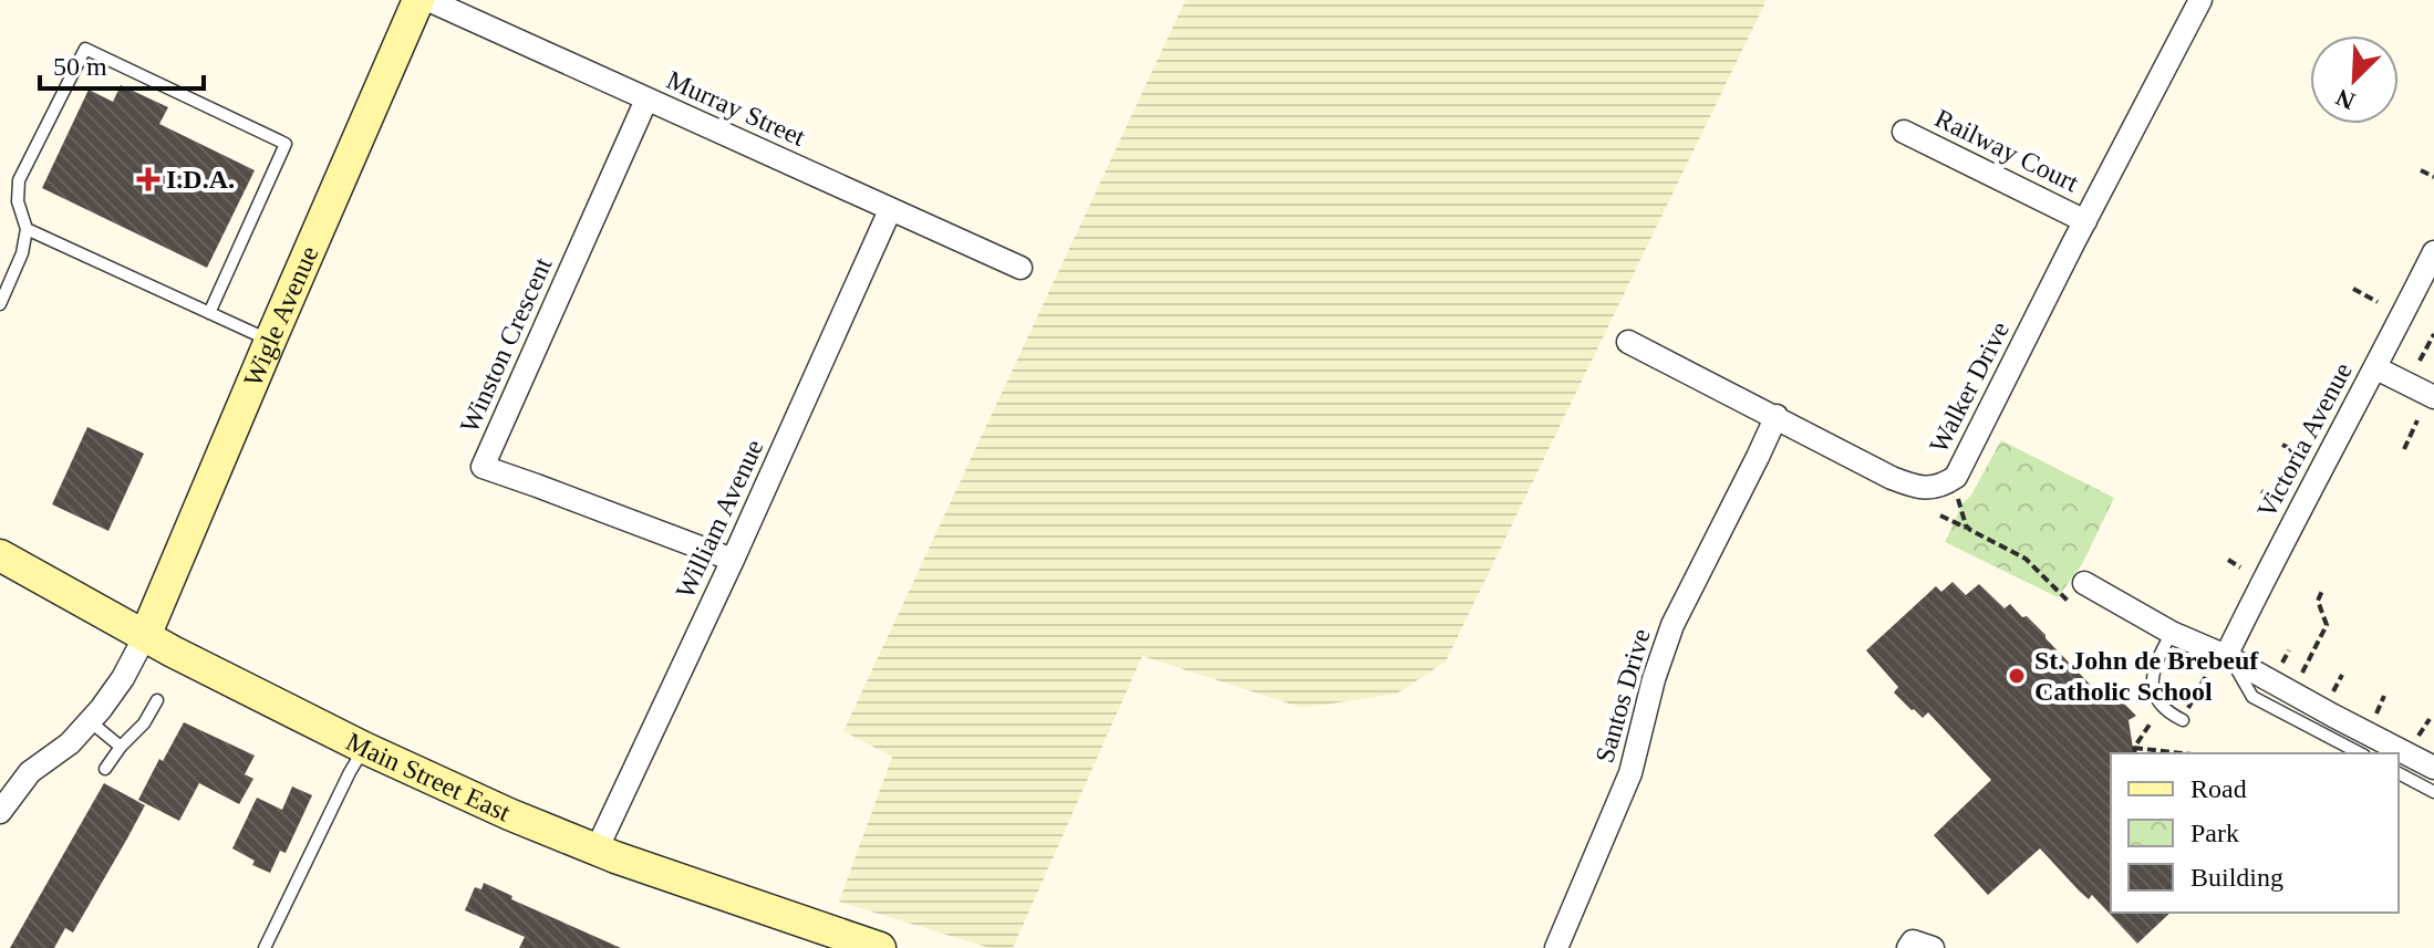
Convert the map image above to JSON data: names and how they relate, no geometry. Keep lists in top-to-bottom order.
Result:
{
  "streets": {
    "main road": ["Wigle Avenue", "Main Street East"],
    "street": [
      "Murray Street",
      "Railway Court",
      "Winston Crescent",
      "Walker Drive",
      "Victoria Avenue",
      "William Avenue",
      "Santos Drive"
    ]
  },
  "crossings": [
    ["Murray Street", "Winston Crescent"],
    ["Murray Street", "William Avenue"],
    ["Railway Court", "Walker Drive"],
    ["Wigle Avenue", "Main Street East"],
    ["Winston Crescent", "William Avenue"],
    ["Walker Drive", "Santos Drive"],
    ["William Avenue", "Main Street East"]
  ],
  "places": {
    "health": ["I.D.A."],
    "other": ["St. John de Brebeuf Catholic School"]
  },
  "legend": ["Road", "Park", "Building"],
  "scale_bar": "50 m",
  "north": "bottom left"
}
